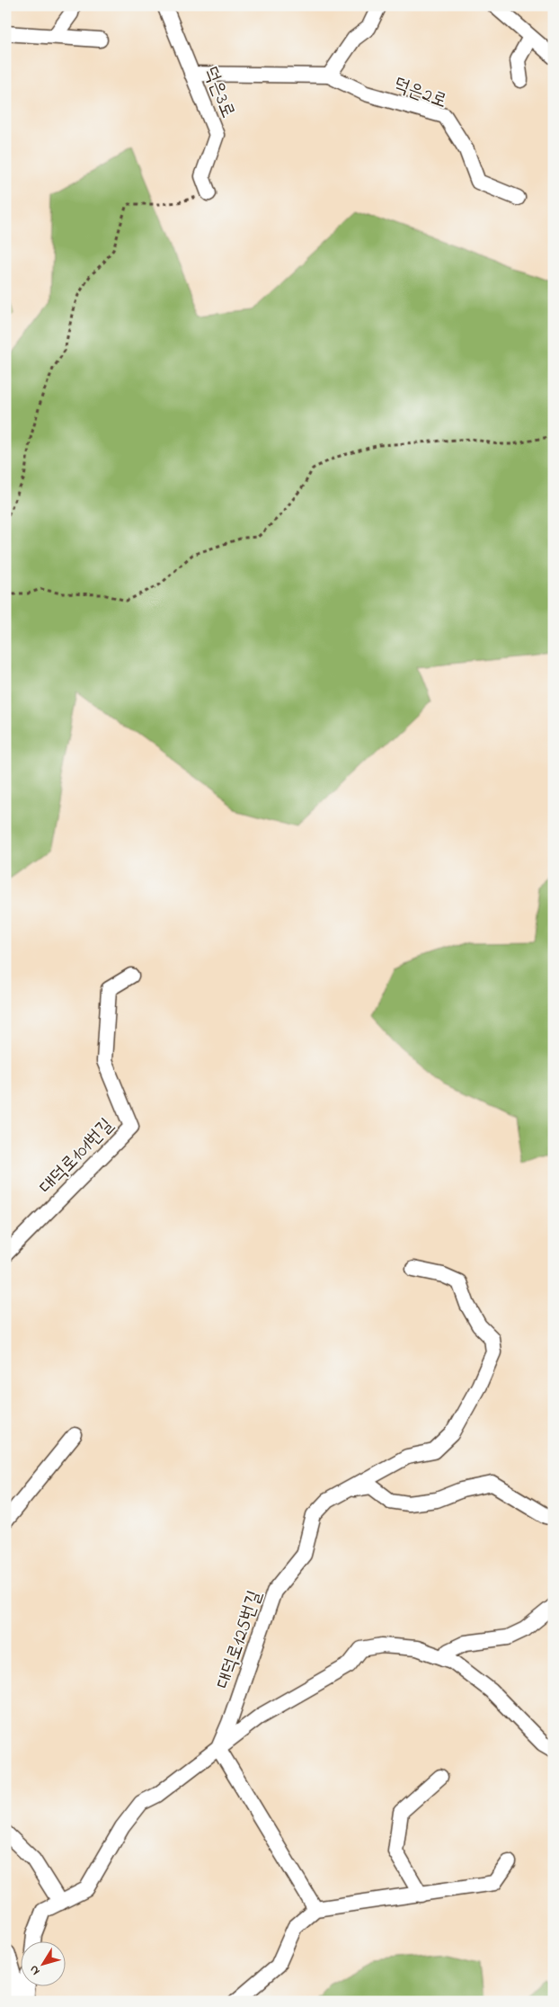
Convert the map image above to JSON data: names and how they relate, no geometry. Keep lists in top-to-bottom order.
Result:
{
  "streets": {
    "street": [
      "덕은3로",
      "덕은2로",
      "대덕로101번길",
      "대덕로125번길"
    ]
  },
  "crossings": [
    ["덕은3로", "덕은2로"]
  ],
  "north": "bottom left"
}
